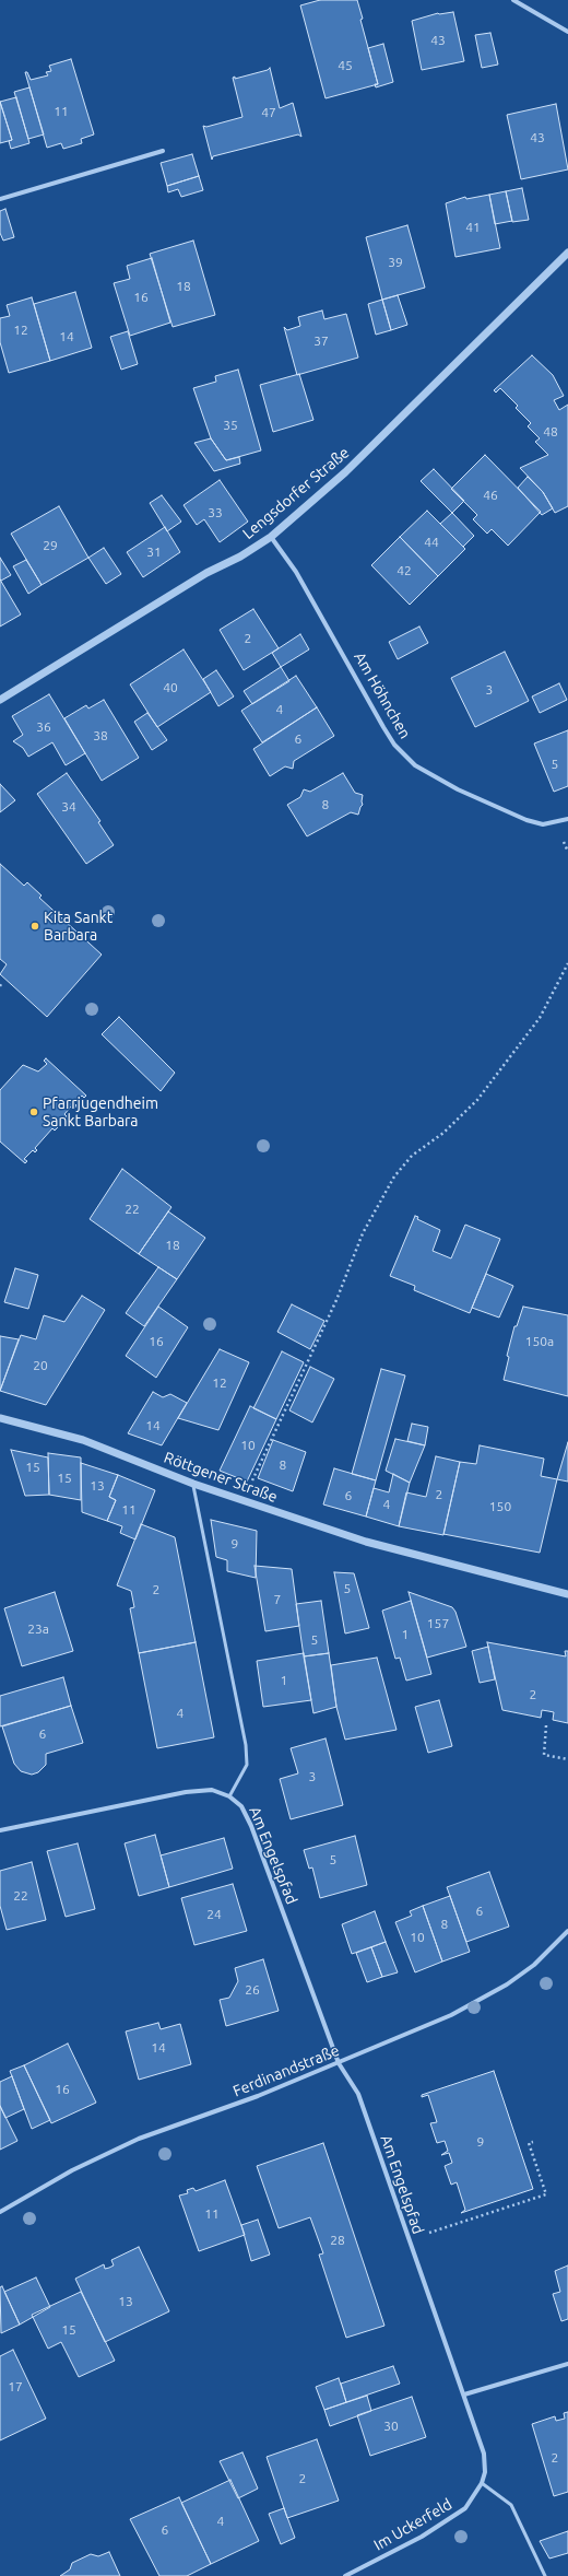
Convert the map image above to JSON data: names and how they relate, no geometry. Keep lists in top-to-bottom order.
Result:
{
  "streets": {
    "street": [
      "Lengsdorfer Straße",
      "Am Höhnchen",
      "Röttgener Straße",
      "Am Engelspfad",
      "Ferdinandstraße",
      "Im Uckerfeld"
    ]
  },
  "crossings": [
    ["Lengsdorfer Straße", "Am Höhnchen"],
    ["Röttgener Straße", "Am Engelspfad"],
    ["Am Engelspfad", "Ferdinandstraße"],
    ["Am Engelspfad", "Im Uckerfeld"]
  ],
  "places": ["Kita Sankt Barbara", "Pfarrjugendheim Sankt Barbara"],
  "house_numbers": [
    "43",
    "45",
    "11",
    "47",
    "43",
    "41",
    "39",
    "18",
    "16",
    "12",
    "14",
    "37",
    "35",
    "48",
    "46",
    "33",
    "44",
    "29",
    "31",
    "42",
    "2",
    "40",
    "3",
    "4",
    "36",
    "38",
    "6",
    "5",
    "8",
    "34",
    "22",
    "18",
    "16",
    "150a",
    "20",
    "12",
    "14",
    "10",
    "8",
    "15",
    "15",
    "13",
    "2",
    "6",
    "4",
    "150",
    "11",
    "9",
    "5",
    "2",
    "7",
    "157",
    "23a",
    "1",
    "5",
    "1",
    "2",
    "4",
    "6",
    "3",
    "5",
    "22",
    "6",
    "24",
    "8",
    "10",
    "26",
    "14",
    "16",
    "9",
    "11",
    "28",
    "13",
    "15",
    "17",
    "30",
    "2",
    "2",
    "4",
    "6"
  ]
}
